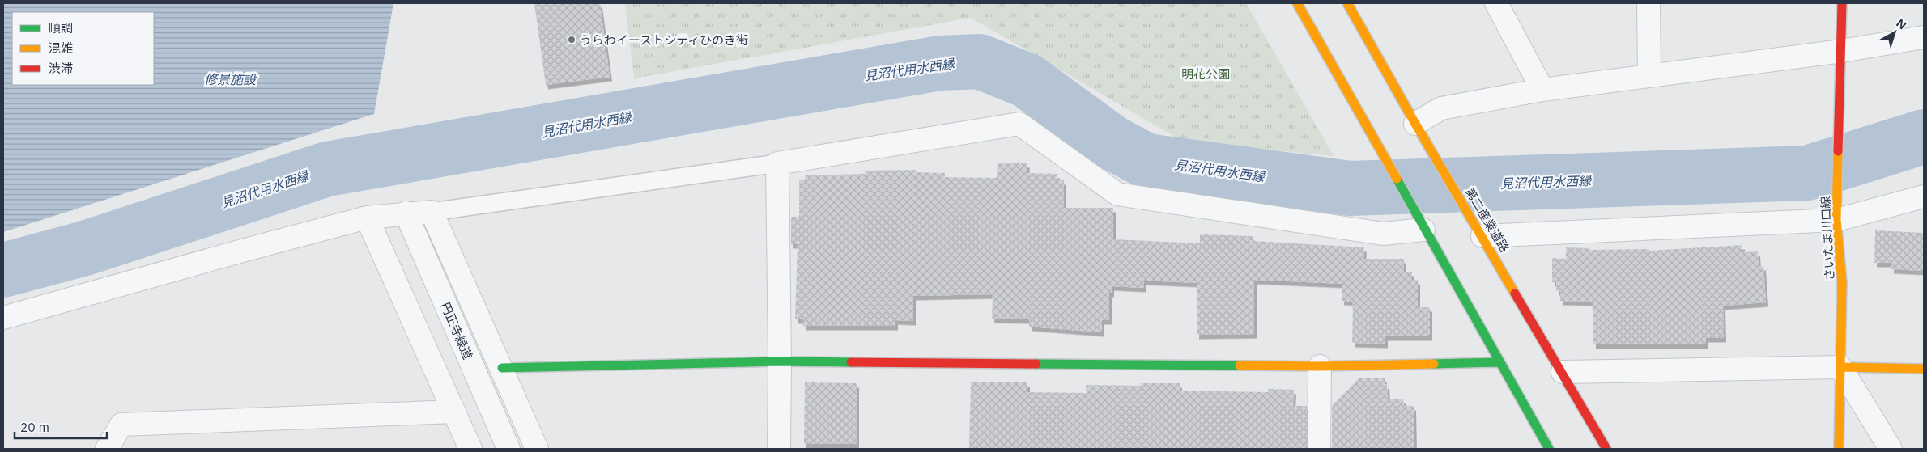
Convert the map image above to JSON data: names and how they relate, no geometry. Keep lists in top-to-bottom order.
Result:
{
  "streets": {
    "main road": ["第二産業道路", "さいたま川口線"],
    "street": ["円正寺緑道"]
  },
  "water": ["見沼代用水西縁", "修景施設"],
  "parks": ["明花公園"],
  "places": ["うらわイーストシティひのき街"],
  "legend": ["順調", "混雑", "渋滞"],
  "scale_bar": "20 m",
  "north": "top right"
}
